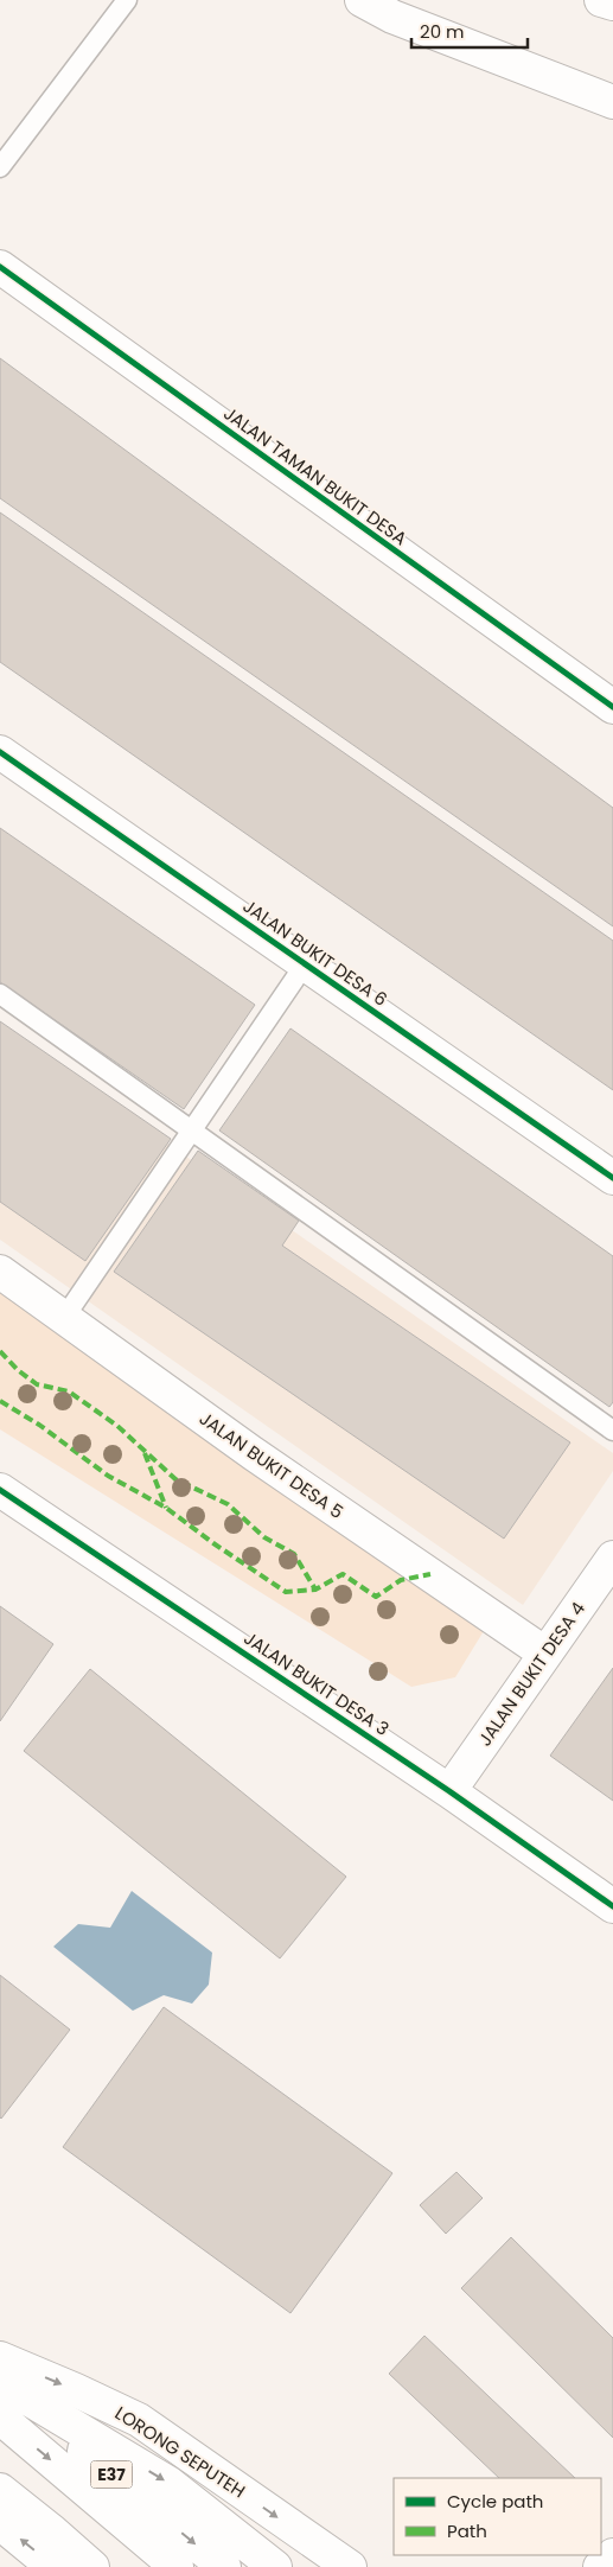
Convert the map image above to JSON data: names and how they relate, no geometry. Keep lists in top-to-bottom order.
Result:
{
  "streets": {
    "main road": [
      "JALAN TAMAN BUKIT DESA",
      "JALAN BUKIT DESA 6",
      "JALAN BUKIT DESA 5",
      "JALAN BUKIT DESA 4",
      "JALAN BUKIT DESA 3",
      "LORONG SEPUTEH",
      "E37"
    ]
  },
  "crossings": [
    ["JALAN BUKIT DESA 5", "JALAN BUKIT DESA 4"],
    ["JALAN BUKIT DESA 4", "JALAN BUKIT DESA 3"]
  ],
  "legend": ["Cycle path", "Path"],
  "scale_bar": "20 m"
}
